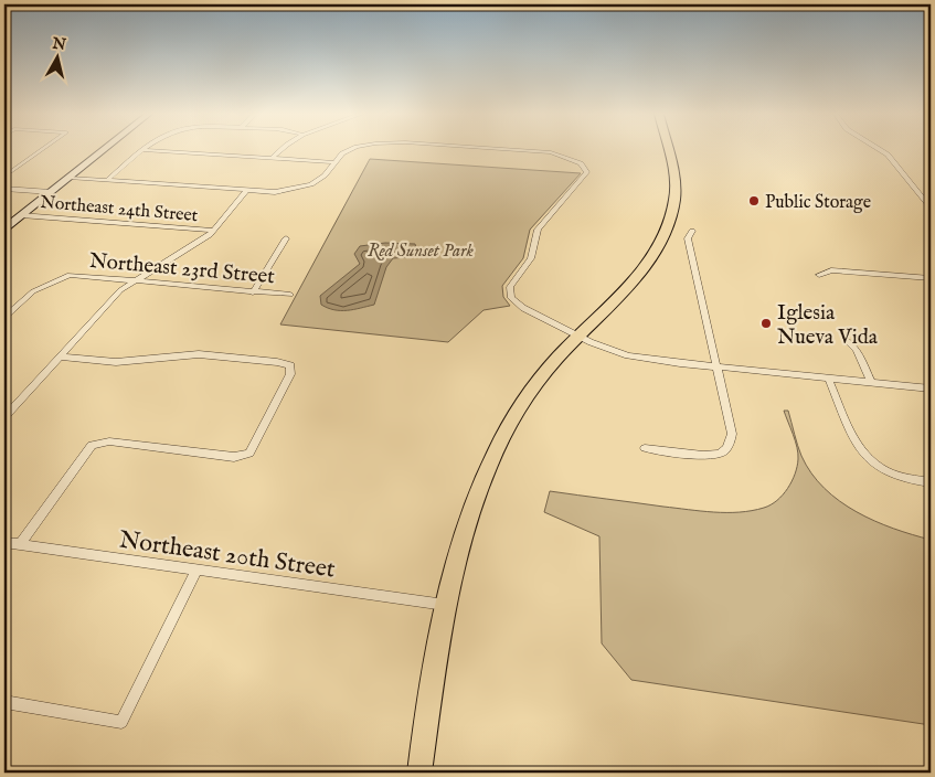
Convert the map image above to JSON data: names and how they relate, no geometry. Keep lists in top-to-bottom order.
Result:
{
  "streets": {
    "street": ["Northeast 24th Street", "Northeast 23rd Street", "Northeast 20th Street"]
  },
  "parks": ["Red Sunset Park"],
  "places": ["Public Storage", "Iglesia Nueva Vida"],
  "north": "top"
}
